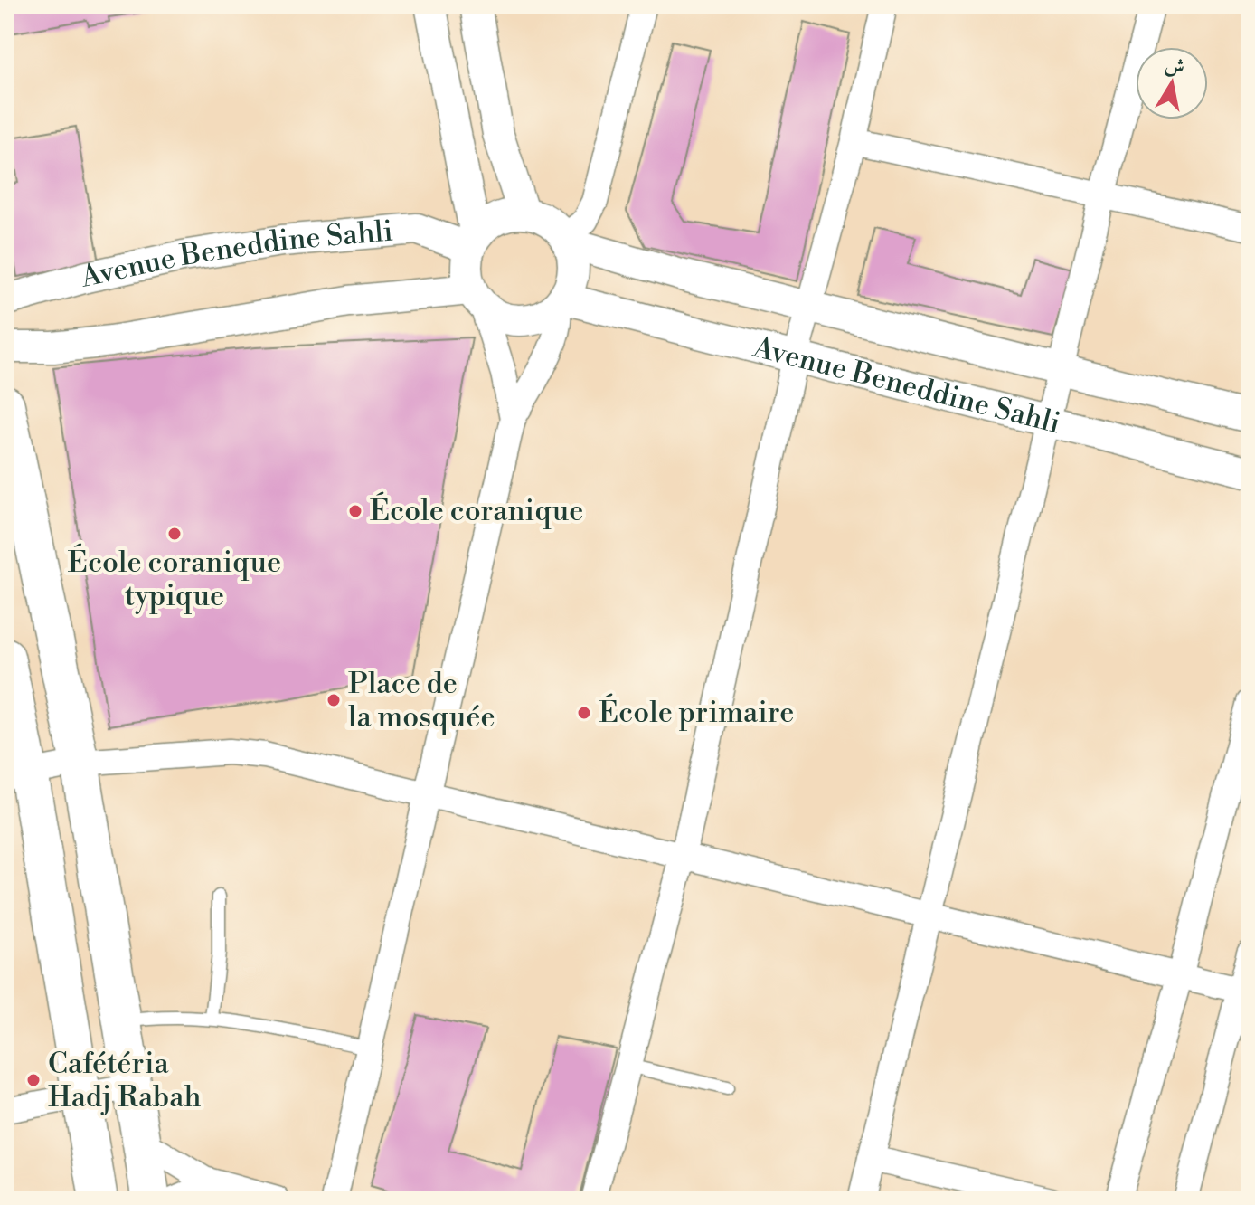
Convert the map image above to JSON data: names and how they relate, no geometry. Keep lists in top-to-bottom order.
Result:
{
  "streets": {
    "street": ["Avenue Beneddine Sahli"]
  },
  "places": [
    "École coranique",
    "École coranique typique",
    "Place de la mosquée",
    "École primaire",
    "Cafétéria Hadj Rabah"
  ],
  "north": "top"
}
